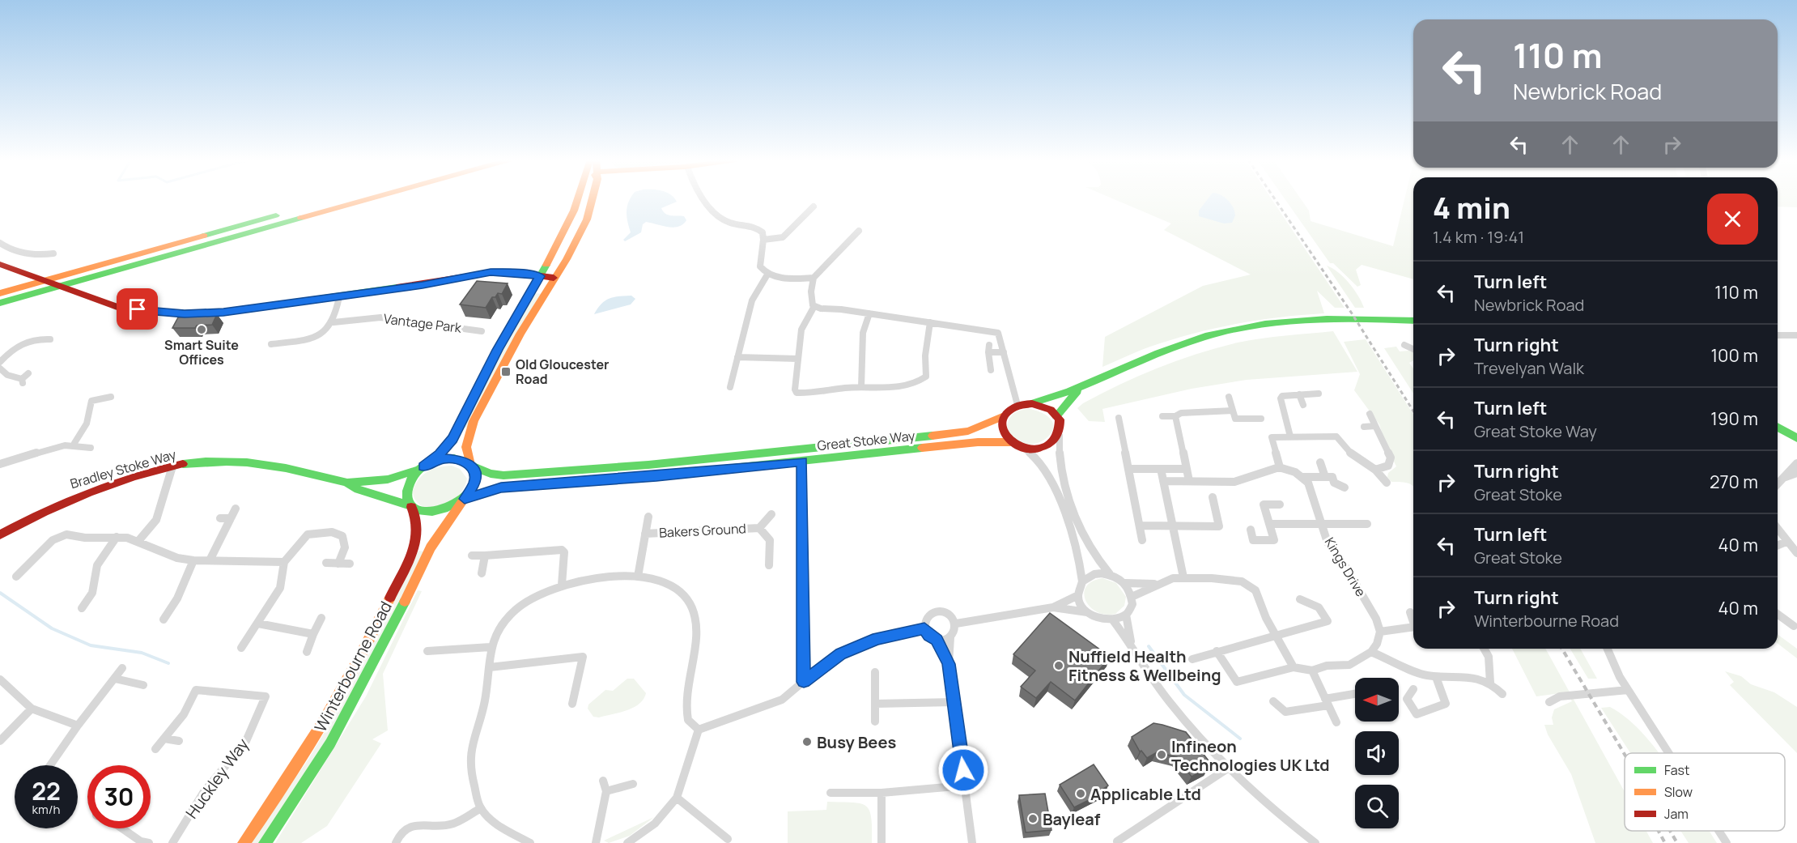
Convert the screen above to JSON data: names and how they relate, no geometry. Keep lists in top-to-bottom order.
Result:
{
  "streets": {
    "main road": ["Great Stoke Way", "Bradley Stoke Way", "Winterbourne Road"],
    "street": [
      "Vantage Park",
      "Bakers Ground",
      "Kings Drive",
      "Huckley Way"
    ]
  },
  "crossings": [
    ["Great Stoke Way", "Bradley Stoke Way"],
    ["Great Stoke Way", "Winterbourne Road"],
    ["Bradley Stoke Way", "Winterbourne Road"]
  ],
  "places": {
    "other": [
      "Smart Suite Offices",
      "Nuffield Health Fitness & Wellbeing",
      "Busy Bees",
      "Infineon Technologies UK Ltd",
      "Applicable Ltd",
      "Bayleaf"
    ],
    "transit": ["Old Gloucester Road"]
  },
  "legend": ["Fast", "Slow", "Jam"],
  "north": "left",
  "page": {
    "turn": ["110 m", "Newbrick Road"],
    "heading": ["4 min", "1.4 km · 19:41"],
    "list": [
      {
        "name": "Turn left",
        "note": "Newbrick Road",
        "value": "110 m"
      },
      {
        "name": "Turn right",
        "note": "Trevelyan Walk",
        "value": "100 m"
      },
      {
        "name": "Turn left",
        "note": "Great Stoke Way",
        "value": "190 m"
      },
      {
        "name": "Turn right",
        "note": "Great Stoke",
        "value": "270 m"
      },
      {
        "name": "Turn left",
        "note": "Great Stoke",
        "value": "40 m"
      },
      {
        "name": "Turn right",
        "note": "Winterbourne Road",
        "value": "40 m"
      }
    ],
    "speed": "22 km/h",
    "limit": "30"
  }
}
